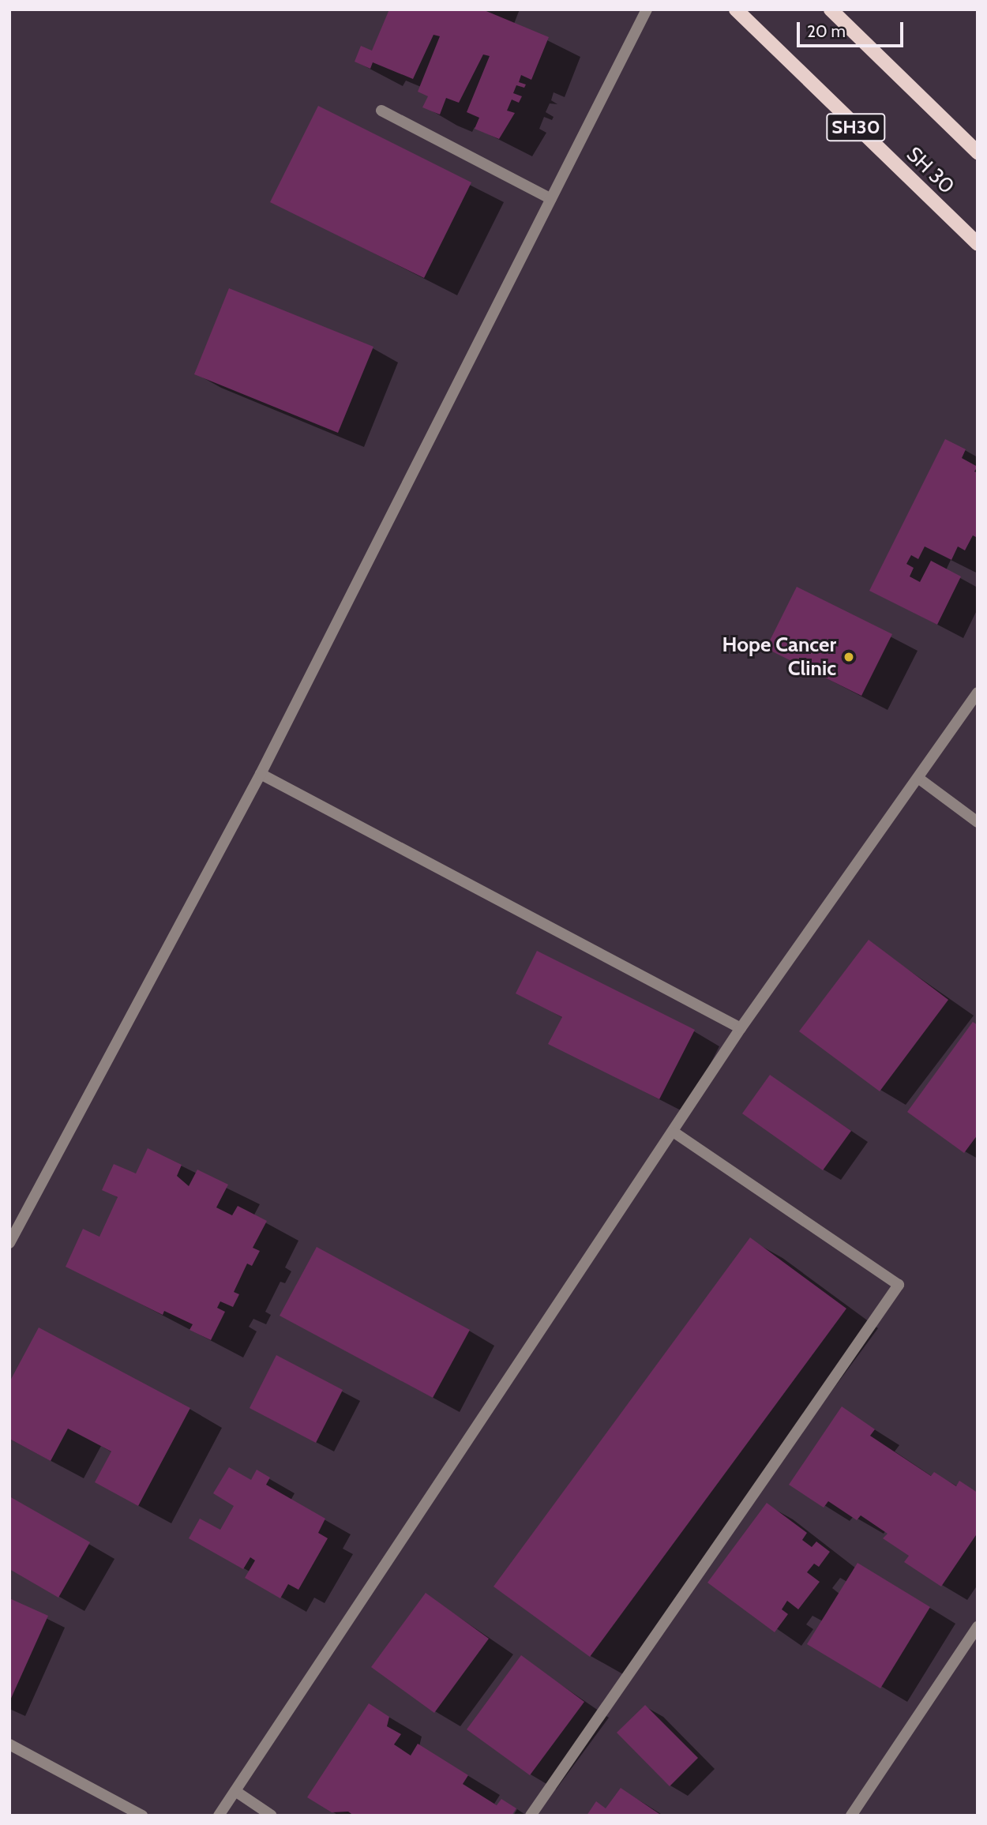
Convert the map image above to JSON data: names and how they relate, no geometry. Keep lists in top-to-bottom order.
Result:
{
  "streets": {
    "main road": ["SH30", "SH 30"]
  },
  "places": ["Hope Cancer Clinic"],
  "scale_bar": "20 m"
}
